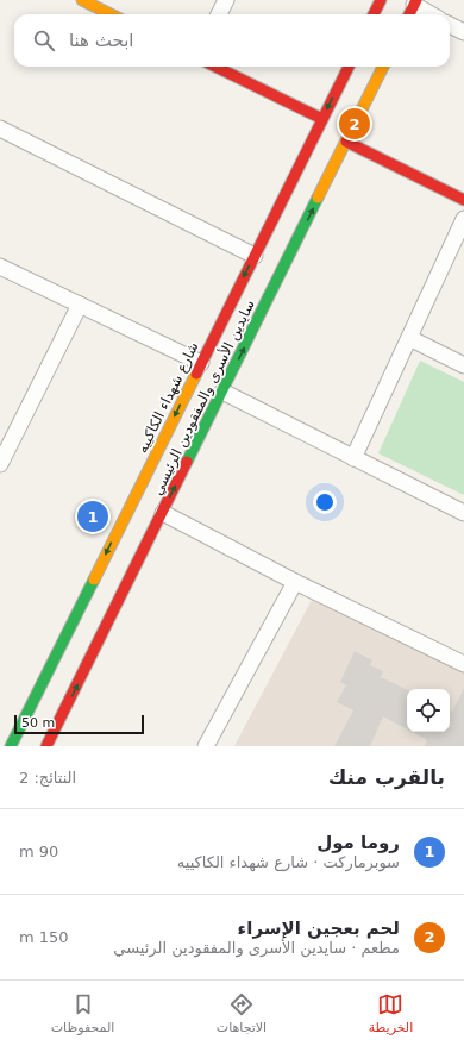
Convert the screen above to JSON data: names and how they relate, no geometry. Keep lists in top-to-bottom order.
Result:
{
  "streets": {
    "main road": ["شارع شهداء الكاكييه", "سايدين الأسرى والمفقودين الرئيسي"]
  },
  "one_way": ["شارع شهداء الكاكييه", "سايدين الأسرى والمفقودين الرئيسي"],
  "scale_bar": "50 m",
  "page": {
    "search": "ابحث هنا",
    "pins": ["2", "1"],
    "scale": "50 m",
    "heading": ["بالقرب منك", "النتائج: 2"],
    "list": [
      {
        "mark": "1",
        "name": "روما مول",
        "note": "سوبرماركت · شارع شهداء الكاكييه",
        "value": "90 m"
      },
      {
        "mark": "2",
        "name": "لحم بعجين الإسراء",
        "note": "مطعم · سايدين الأسرى والمفقودين الرئيسي",
        "value": "150 m"
      }
    ],
    "nav": ["الخريطة", "الاتجاهات", "المحفوظات"]
  }
}
